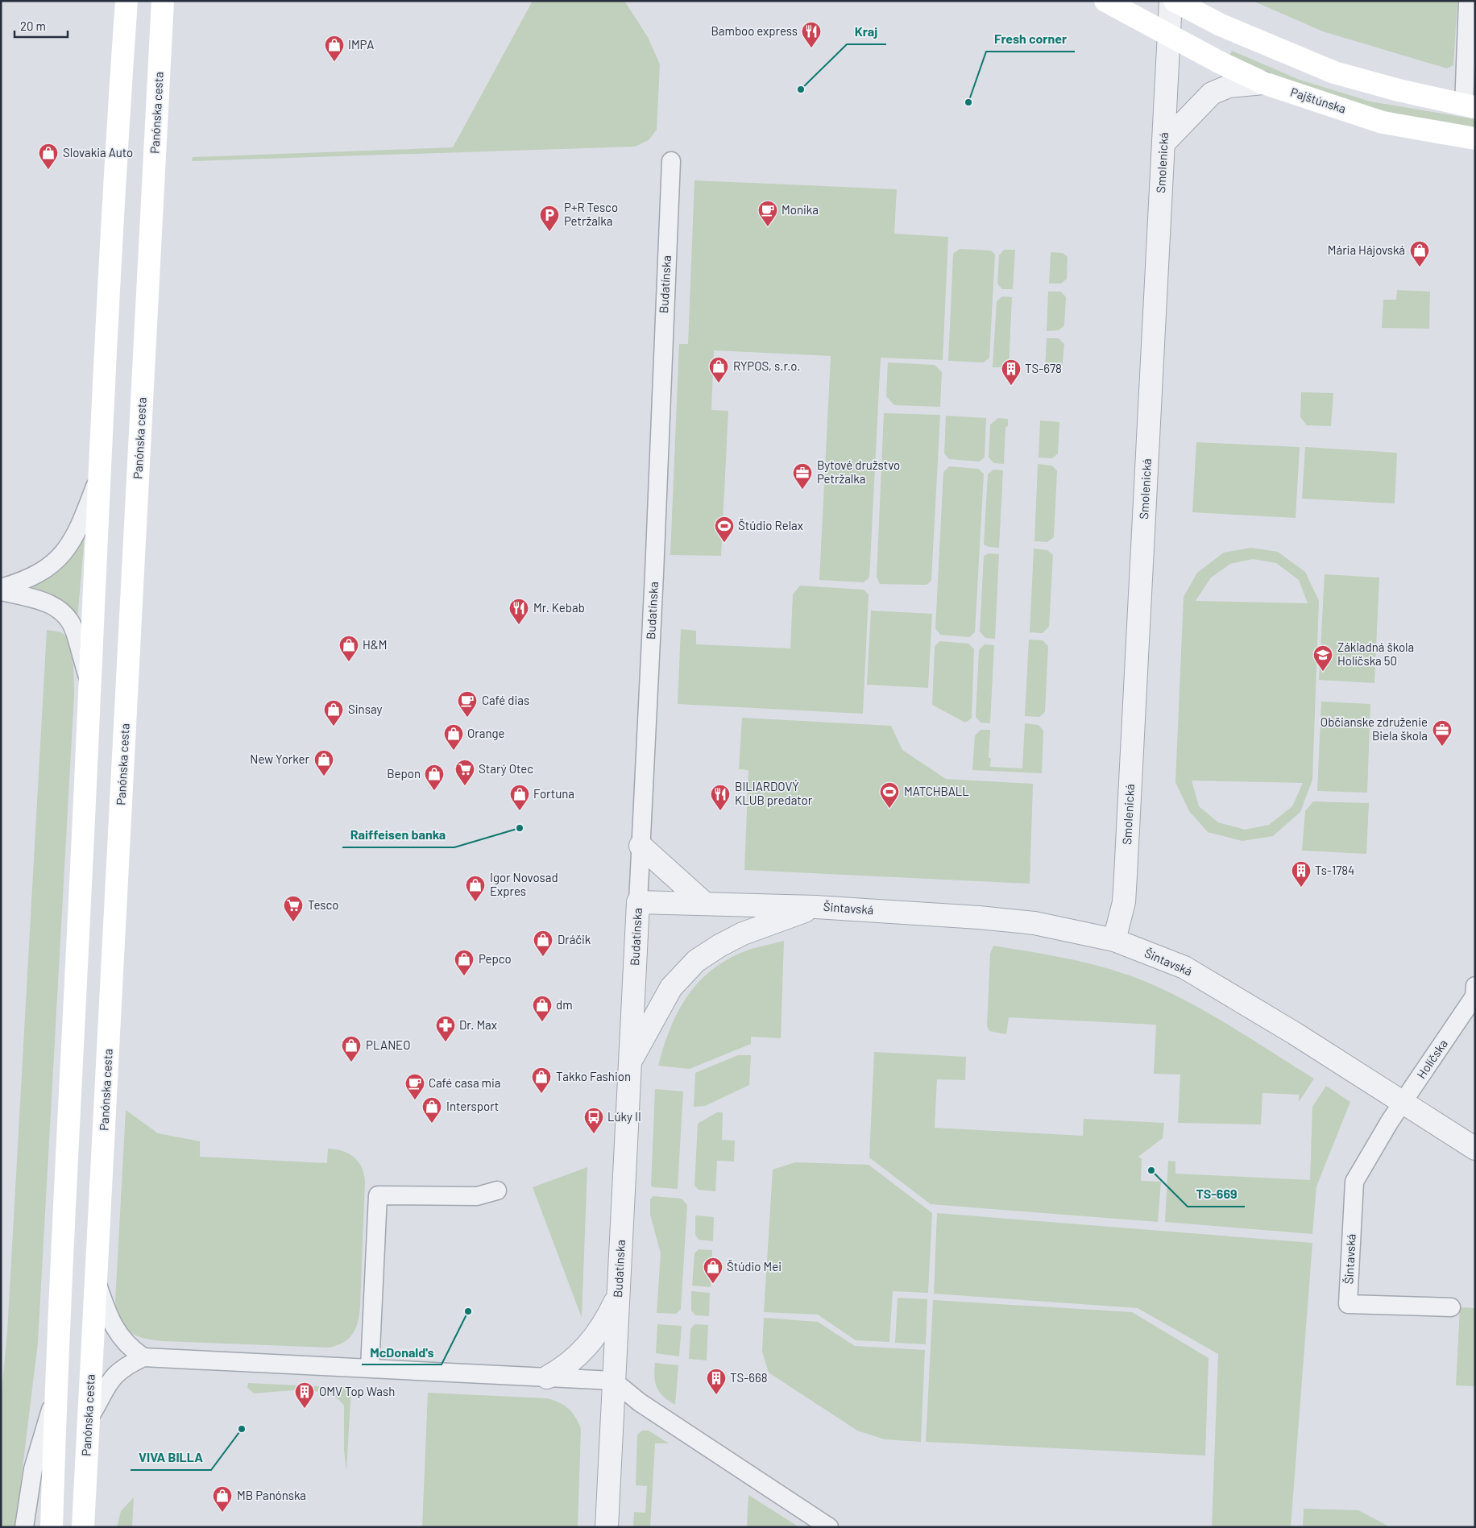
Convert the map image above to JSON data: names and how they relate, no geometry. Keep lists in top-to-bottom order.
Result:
{
  "streets": {
    "main road": ["Pajštúnska", "Panónska cesta"],
    "street": [
      "Smolenická",
      "Budatínska",
      "Šintavská",
      "Holíčska"
    ]
  },
  "crossings": [
    ["Pajštúnska", "Smolenická"],
    ["Smolenická", "Šintavská"],
    ["Budatínska", "Šintavská"],
    ["Šintavská", "Holíčska"]
  ],
  "places": {
    "restaurant": ["Bamboo express", "Mr. Kebab", "BILIARDOVÝ KLUB predator"],
    "shop": [
      "IMPA",
      "Slovakia Auto",
      "Mária Hájovská",
      "RYPOS, s.r.o.",
      "H&M",
      "Sinsay",
      "Orange",
      "New Yorker",
      "Bepon",
      "Fortuna",
      "Igor Novosad Expres",
      "Dráčik",
      "Pepco",
      "dm",
      "PLANEO",
      "Takko Fashion",
      "Intersport",
      "Štúdio Mei",
      "MB Panónska"
    ],
    "other": [
      "Kraj",
      "Fresh corner",
      "Raiffeisen banka",
      "TS-669",
      "McDonald's",
      "VIVA BILLA"
    ],
    "cafe": ["Monika", "Café dias", "Café casa mia"],
    "parking": ["P+R Tesco Petržalka"],
    "building": [
      "TS-678",
      "Ts-1784",
      "TS-668",
      "OMV Top Wash"
    ],
    "office": ["Bytové družstvo Petržalka", "Občianske združenie Biela škola"],
    "sports": ["Štúdio Relax", "MATCHBALL"],
    "school or university": ["Základná škola Holíčska 50"],
    "supermarket": ["Starý Otec", "Tesco"],
    "pharmacy": ["Dr. Max"],
    "bus stop": ["Lúky II"]
  },
  "scale_bar": "20 m"
}
